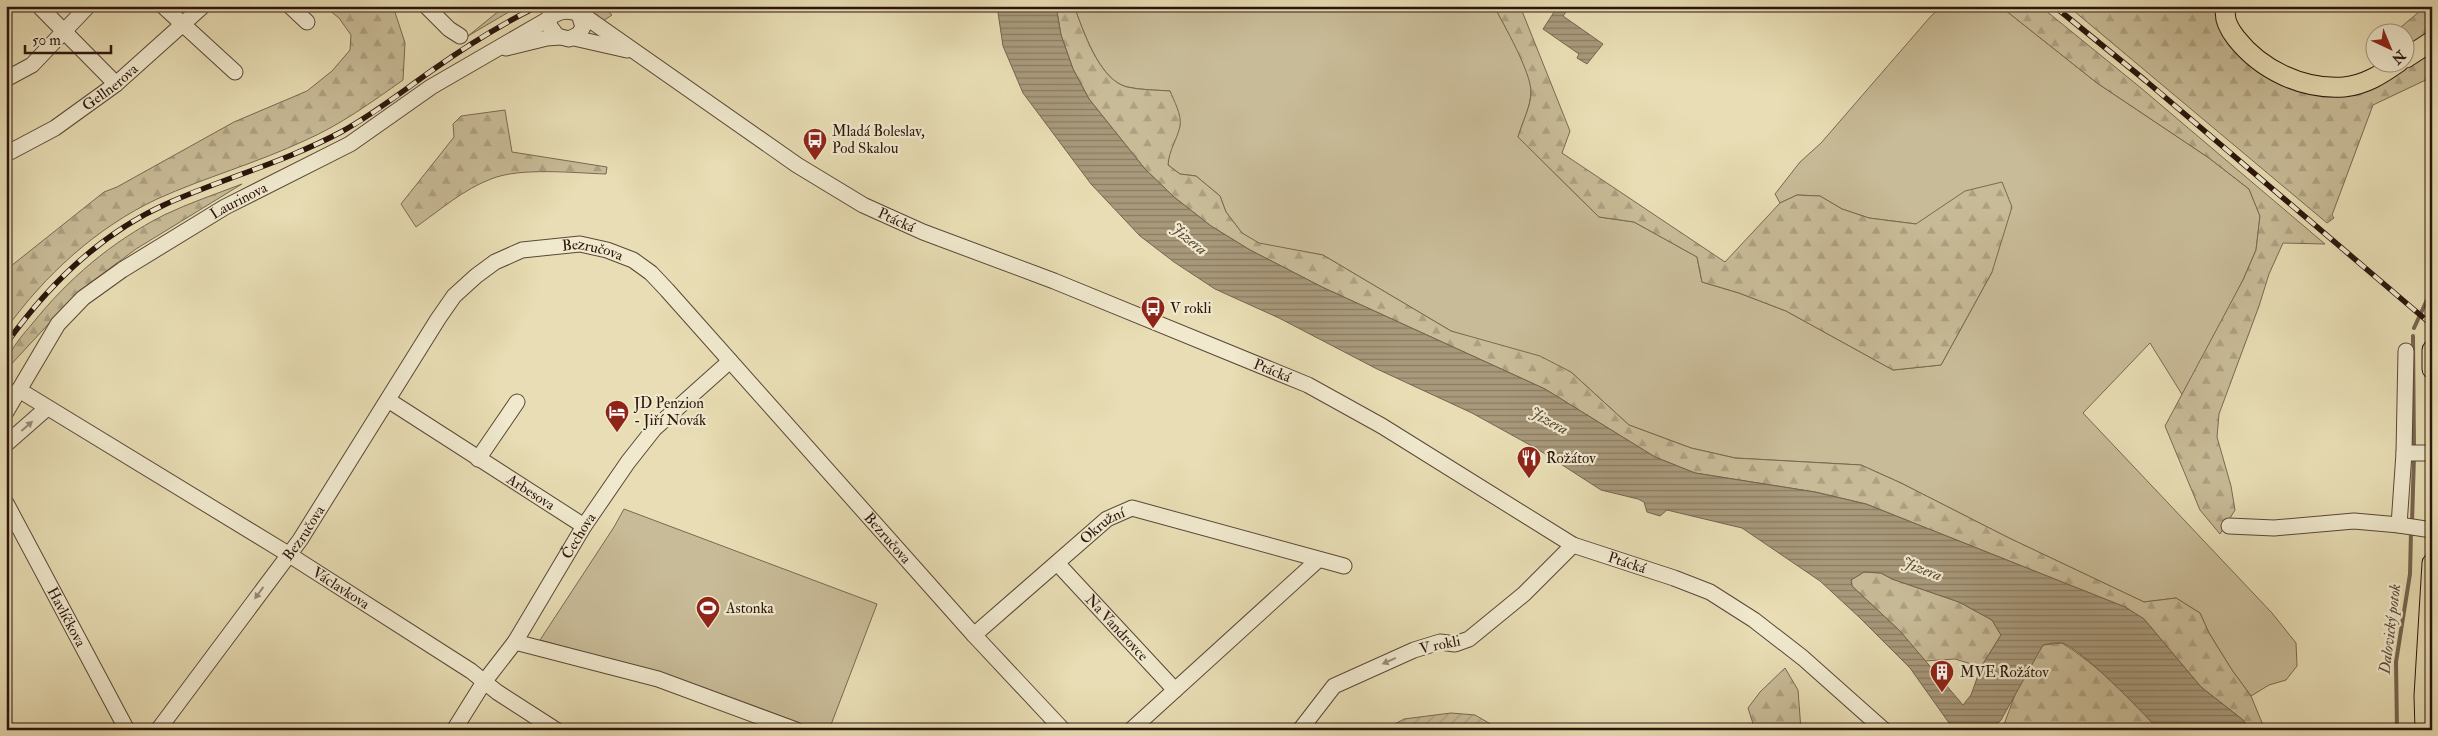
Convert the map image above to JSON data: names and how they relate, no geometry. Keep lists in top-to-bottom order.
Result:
{
  "streets": {
    "street": [
      "Gellnerova",
      "Laurinova",
      "Ptácká",
      "Bezručova",
      "Arbesova",
      "Okružní",
      "Čechova",
      "Václavkova",
      "Havlíčkova",
      "Na Vandrovce",
      "V rokli"
    ]
  },
  "crossings": [
    ["Laurinova", "Ptácká"],
    ["Laurinova", "Václavkova"],
    ["Ptácká", "V rokli"],
    ["Bezručova", "Arbesova"],
    ["Bezručova", "Okružní"],
    ["Bezručova", "Čechova"],
    ["Bezručova", "Václavkova"],
    ["Arbesova", "Čechova"],
    ["Okružní", "Na Vandrovce"],
    ["Čechova", "Václavkova"]
  ],
  "water": ["Jizera", "Dalovický potok"],
  "places": {
    "bus stop": ["Mladá Boleslav, Pod Skalou", "V rokli"],
    "hotel": ["JD Penzion - Jiří Novák"],
    "restaurant": ["Rožátov"],
    "sports": ["Astonka"],
    "building": ["MVE Rožátov"]
  },
  "scale_bar": "50 m",
  "north": "bottom right"
}
